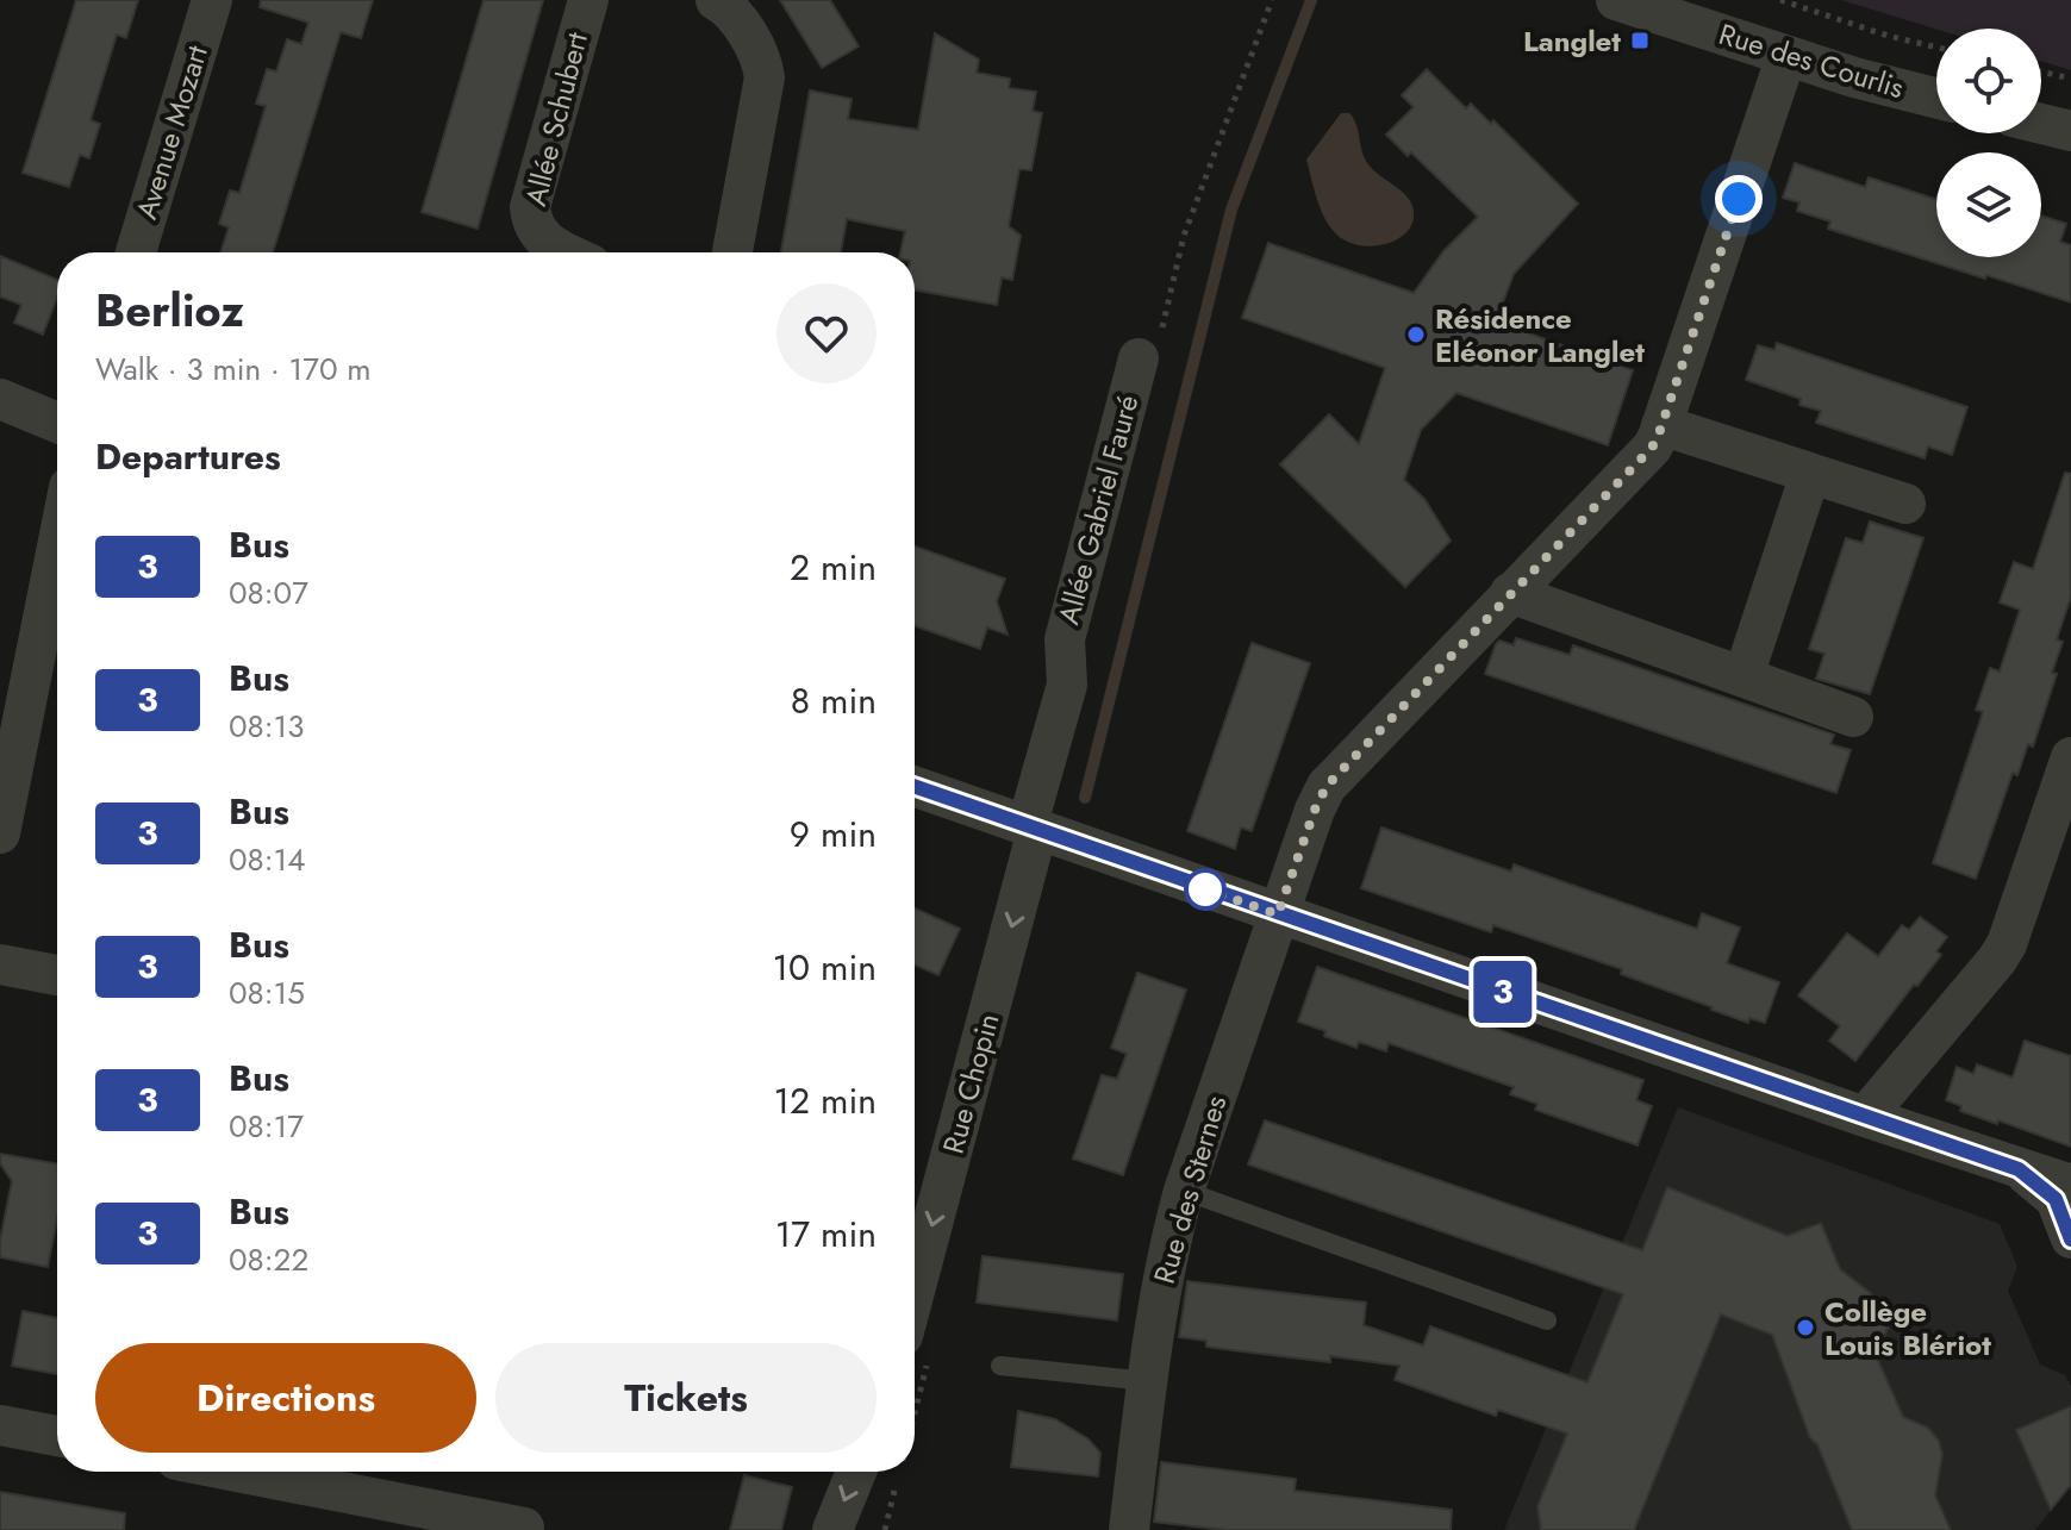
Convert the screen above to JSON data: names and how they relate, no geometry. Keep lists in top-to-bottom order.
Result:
{
  "streets": {
    "street": [
      "Rue des Courlis",
      "Allée Schubert",
      "Avenue Mozart",
      "Allée Gabriel Fauré",
      "Rue Chopin",
      "Rue des Sternes"
    ]
  },
  "crossings": [
    ["Rue des Courlis", "Rue des Sternes"],
    ["Allée Gabriel Fauré", "Rue Chopin"]
  ],
  "one_way": ["Rue Chopin"],
  "places": {
    "transit": ["Langlet"],
    "other": ["Résidence Eléonor Langlet", "Collège Louis Blériot"]
  },
  "lines": ["bus line 3"],
  "page": {
    "on_map": "3",
    "heading": [
      ["Berlioz", "Walk · 3 min · 170 m"],
      "Departures"
    ],
    "list": [
      {
        "mark": "3",
        "name": "Bus",
        "note": "08:07",
        "value": "2 min"
      },
      {
        "mark": "3",
        "name": "Bus",
        "note": "08:13",
        "value": "8 min"
      },
      {
        "mark": "3",
        "name": "Bus",
        "note": "08:14",
        "value": "9 min"
      },
      {
        "mark": "3",
        "name": "Bus",
        "note": "08:15",
        "value": "10 min"
      },
      {
        "mark": "3",
        "name": "Bus",
        "note": "08:17",
        "value": "12 min"
      },
      {
        "mark": "3",
        "name": "Bus",
        "note": "08:22",
        "value": "17 min"
      }
    ],
    "buttons": ["Directions", "Tickets"]
  }
}
